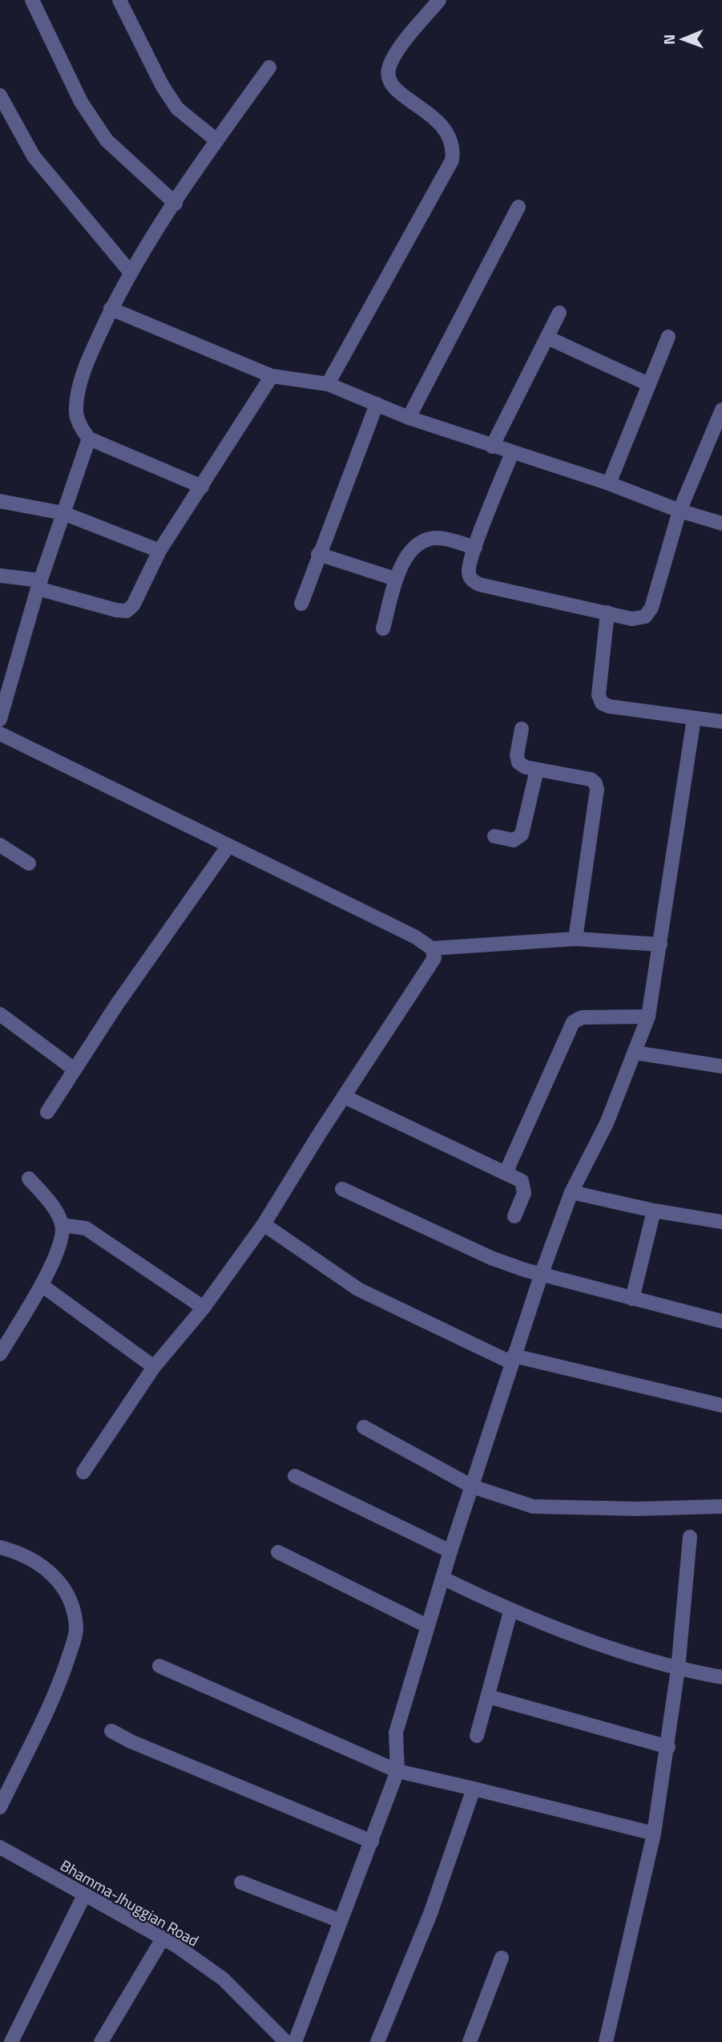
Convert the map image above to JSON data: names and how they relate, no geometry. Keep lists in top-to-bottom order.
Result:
{
  "streets": {
    "street": ["Bhamma-Jhuggian Road"]
  },
  "north": "left"
}
